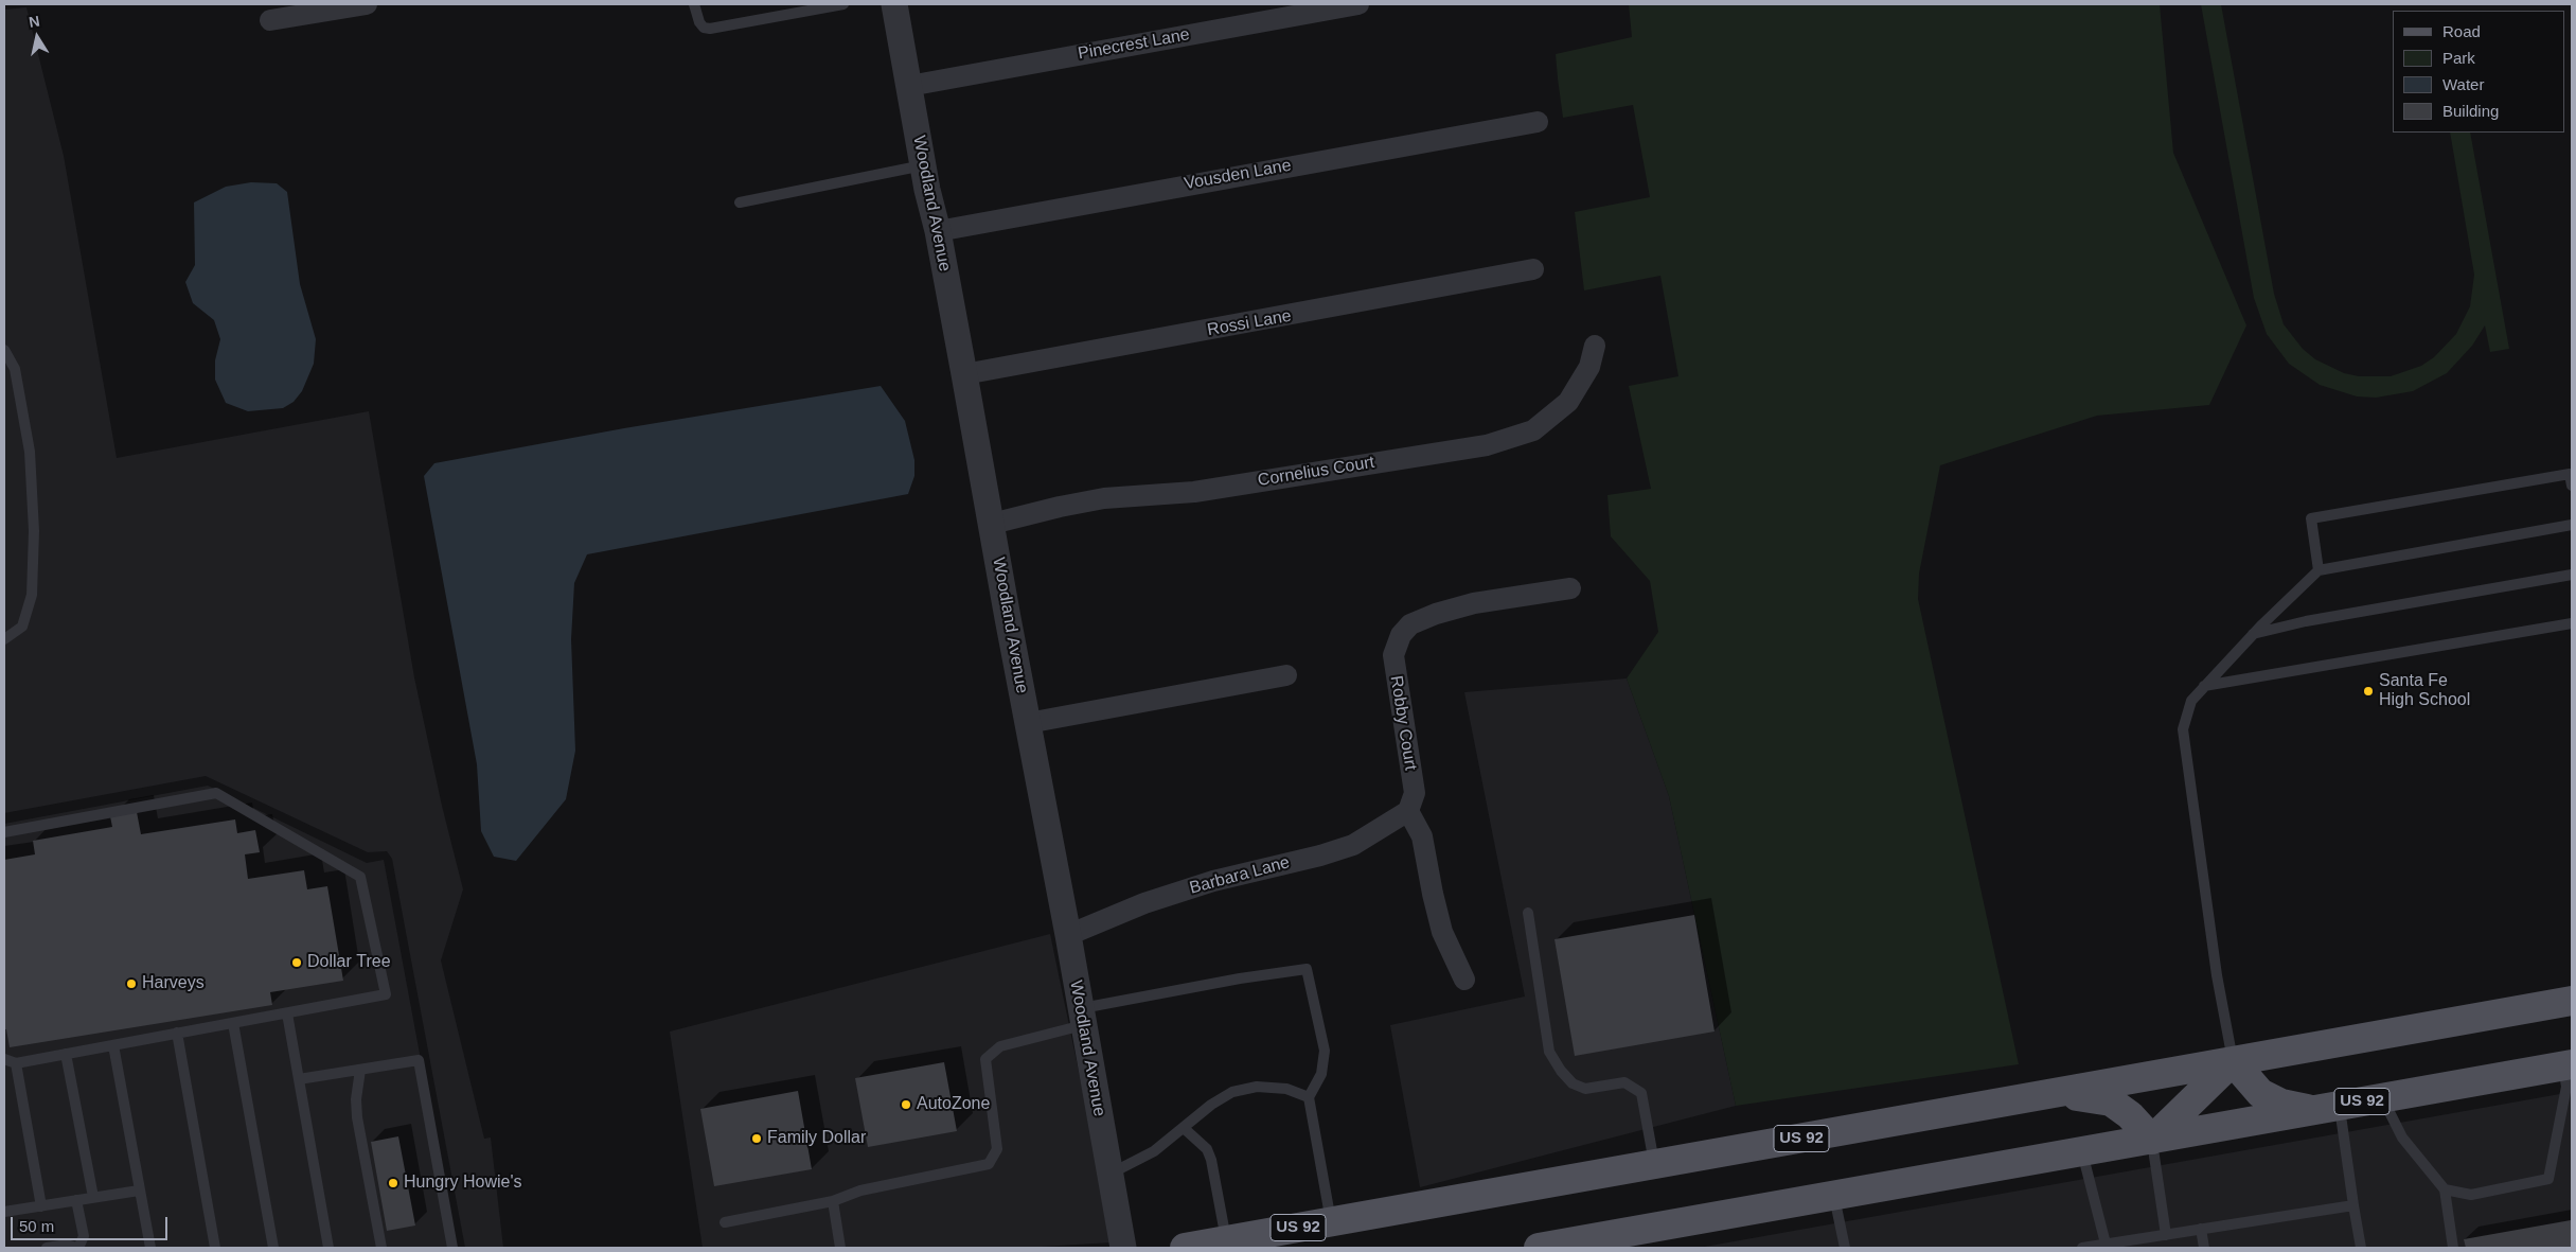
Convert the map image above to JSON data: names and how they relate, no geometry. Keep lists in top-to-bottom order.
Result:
{
  "streets": {
    "main road": ["US 92"],
    "street": [
      "Pinecrest Lane",
      "Vousden Lane",
      "Woodland Avenue",
      "Rossi Lane",
      "Cornelius Court",
      "Robby Court",
      "Barbara Lane"
    ]
  },
  "crossings": [
    ["Pinecrest Lane", "Woodland Avenue"],
    ["Vousden Lane", "Woodland Avenue"],
    ["Woodland Avenue", "Rossi Lane"],
    ["Woodland Avenue", "Cornelius Court"],
    ["Woodland Avenue", "Barbara Lane"],
    ["Robby Court", "Barbara Lane"]
  ],
  "places": [
    "Santa Fe High School",
    "Dollar Tree",
    "Harveys",
    "AutoZone",
    "Family Dollar",
    "Hungry Howie's"
  ],
  "legend": [
    "Road",
    "Park",
    "Water",
    "Building"
  ],
  "scale_bar": "50 m",
  "north": "top"
}
